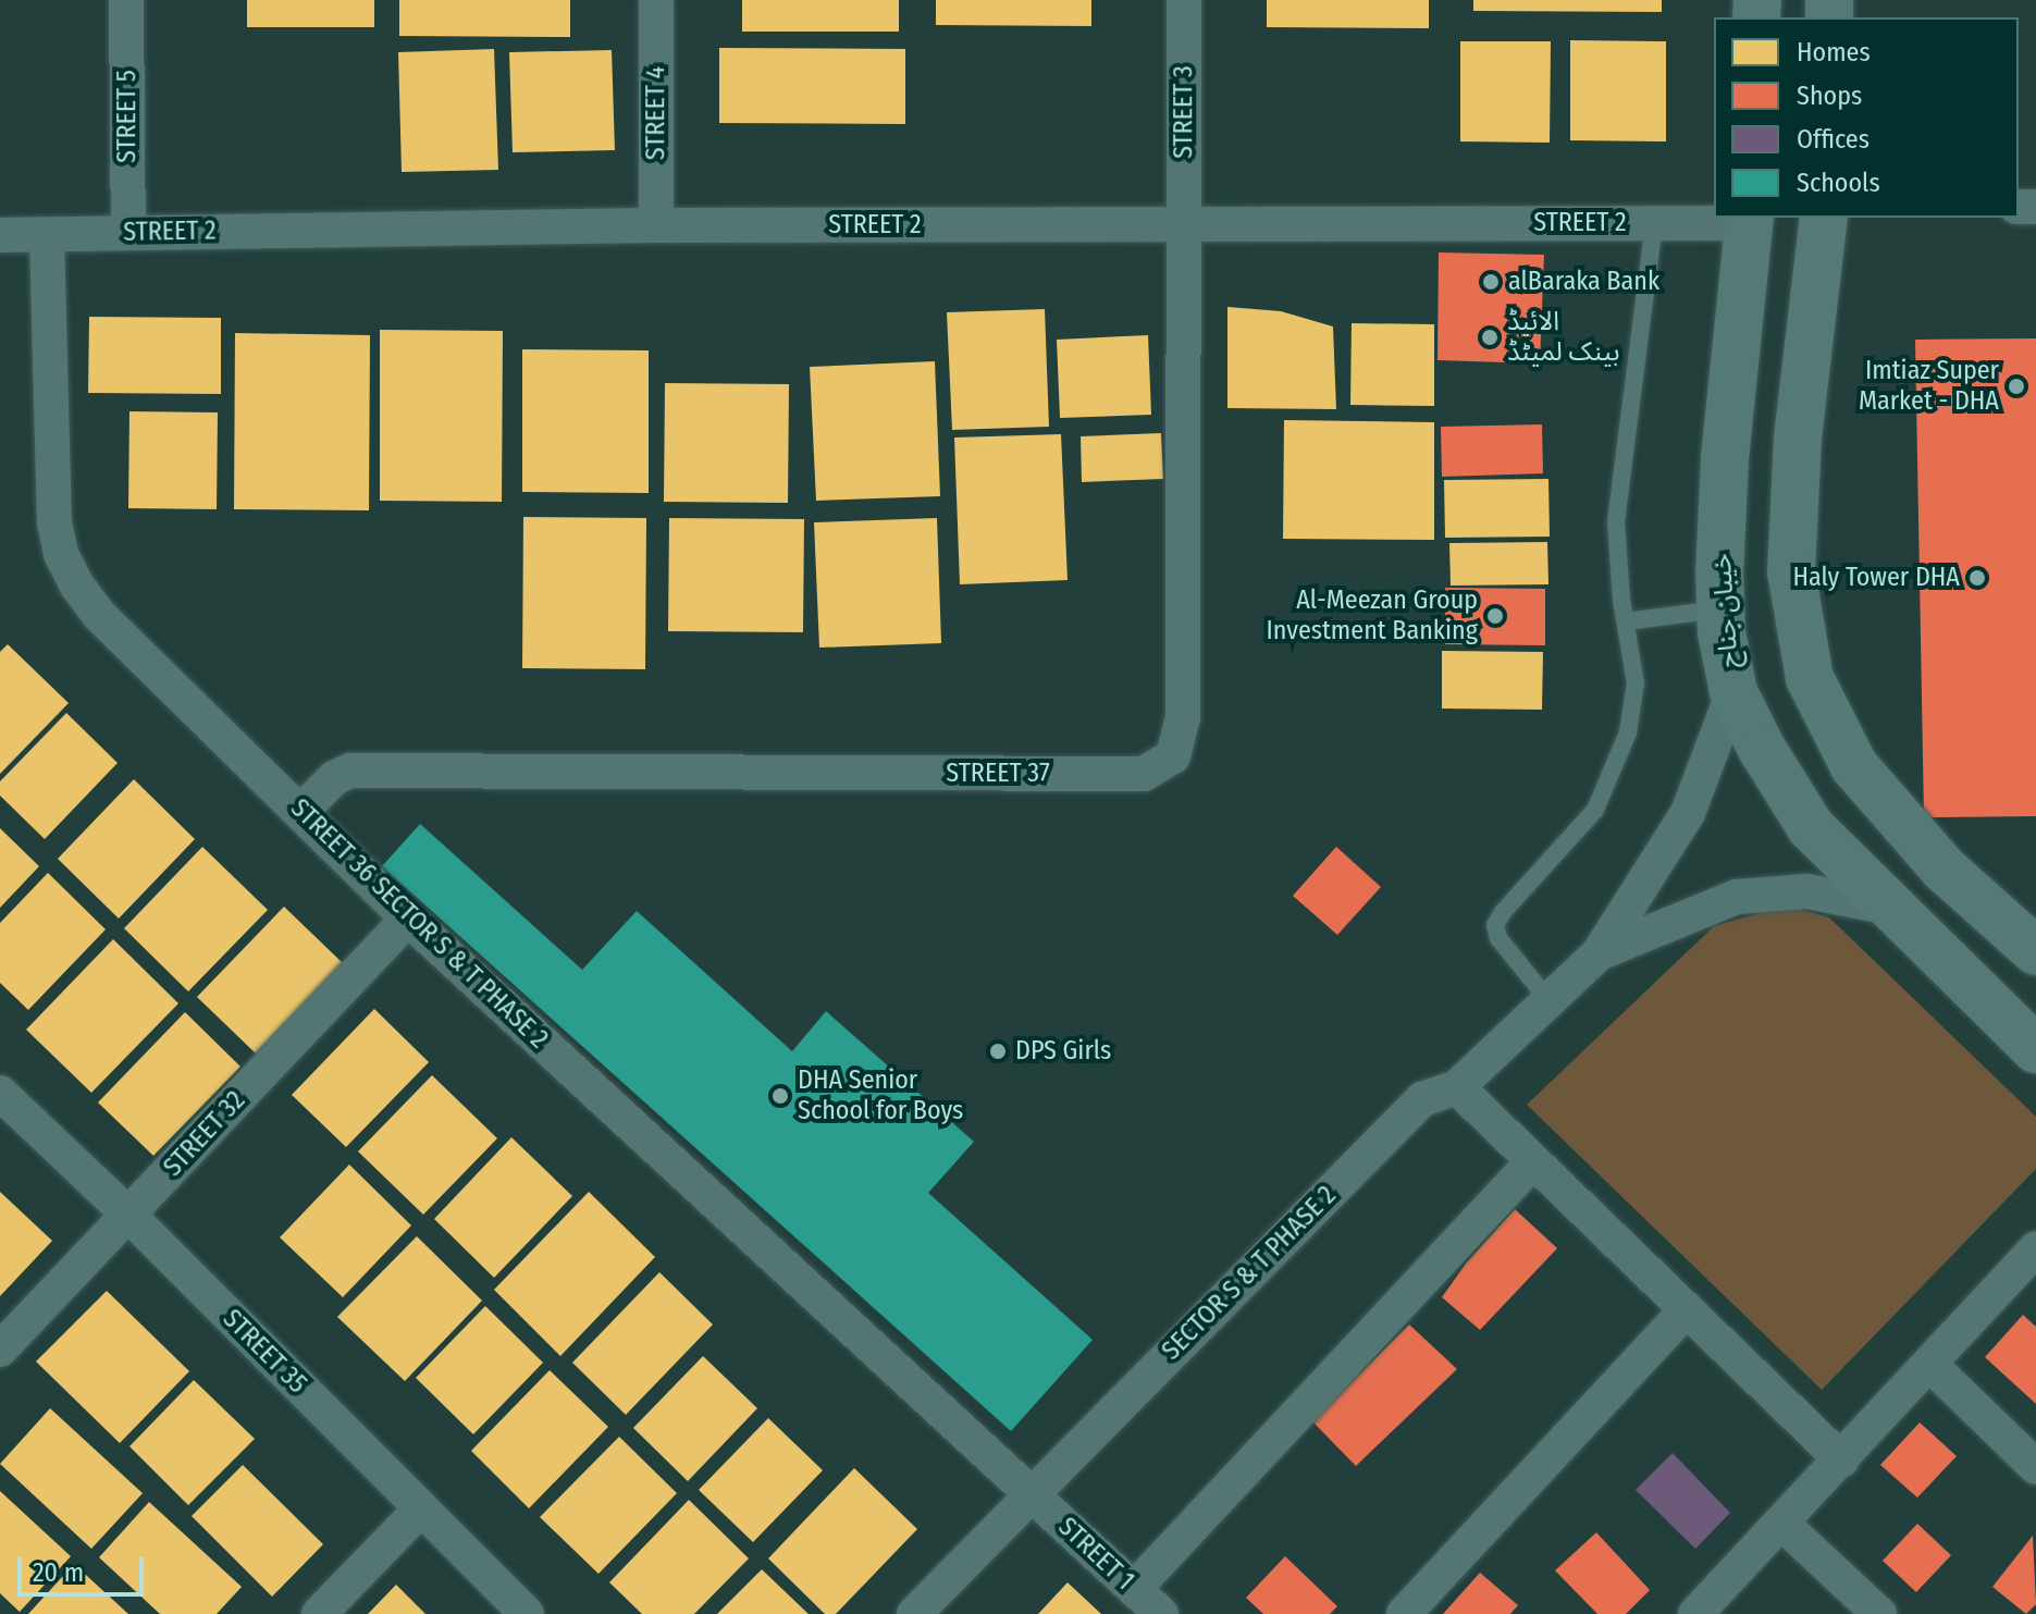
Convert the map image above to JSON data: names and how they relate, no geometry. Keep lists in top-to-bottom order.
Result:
{
  "streets": {
    "main road": ["خیبان جناح"],
    "street": [
      "STREET 3",
      "STREET 4",
      "STREET 5",
      "STREET 2",
      "STREET 37",
      "STREET 36 SECTOR S & T PHASE 2",
      "STREET 32",
      "SECTOR S & T PHASE 2",
      "STREET 35",
      "STREET 1"
    ]
  },
  "crossings": [
    ["STREET 3", "STREET 2"],
    ["STREET 3", "STREET 37"],
    ["STREET 4", "STREET 2"],
    ["STREET 5", "STREET 2"],
    ["STREET 2", "خیبان جناح"],
    ["STREET 2", "STREET 37"],
    ["STREET 2", "STREET 36 SECTOR S & T PHASE 2"],
    ["خیبان جناح", "SECTOR S & T PHASE 2"],
    ["STREET 37", "STREET 36 SECTOR S & T PHASE 2"],
    ["STREET 36 SECTOR S & T PHASE 2", "STREET 32"],
    ["STREET 36 SECTOR S & T PHASE 2", "SECTOR S & T PHASE 2"],
    ["STREET 36 SECTOR S & T PHASE 2", "STREET 1"],
    ["STREET 32", "STREET 35"],
    ["SECTOR S & T PHASE 2", "STREET 1"]
  ],
  "places": [
    "alBaraka Bank",
    "الائیڈ بینک لمیٹڈ",
    "Imtiaz Super Market - DHA",
    "Haly Tower DHA",
    "Al-Meezan Group Investment Banking",
    "DPS Girls",
    "DHA Senior School for Boys"
  ],
  "legend": [
    "Homes",
    "Shops",
    "Offices",
    "Schools"
  ],
  "scale_bar": "20 m"
}
